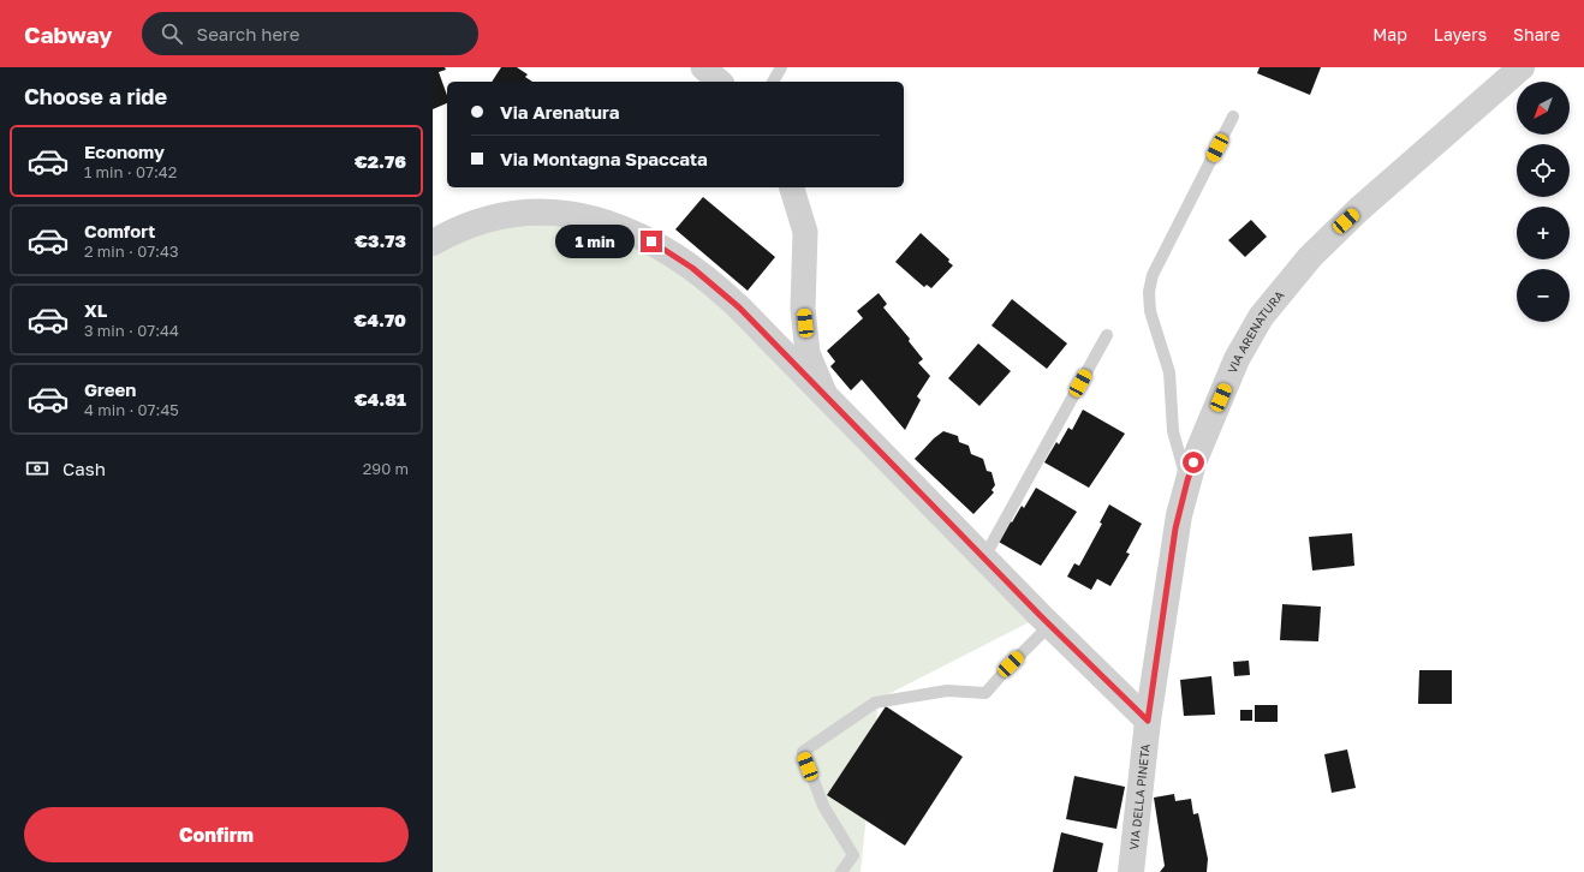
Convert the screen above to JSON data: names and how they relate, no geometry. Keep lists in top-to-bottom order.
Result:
{
  "streets": {
    "street": ["VIA ARENATURA", "VIA DELLA PINETA"]
  },
  "crossings": [
    ["VIA ARENATURA", "VIA DELLA PINETA"]
  ],
  "north": "bottom left",
  "page": {
    "header": "Cabway",
    "search": "Search here",
    "nav": ["Map", "Layers", "Share"],
    "heading": "Choose a ride",
    "map_buttons": ["+", "−"],
    "banner": ["Via Arenatura", "Via Montagna Spaccata"],
    "list": [
      {
        "name": "Economy",
        "note": "1 min · 07:42",
        "value": "€2.76"
      },
      {
        "name": "Comfort",
        "note": "2 min · 07:43",
        "value": "€3.73"
      },
      {
        "name": "XL",
        "note": "3 min · 07:44",
        "value": "€4.70"
      },
      {
        "name": "Green",
        "note": "4 min · 07:45",
        "value": "€4.81"
      }
    ],
    "bubble": "1 min",
    "pay": ["Cash", "290 m"],
    "buttons": "Confirm"
  }
}
